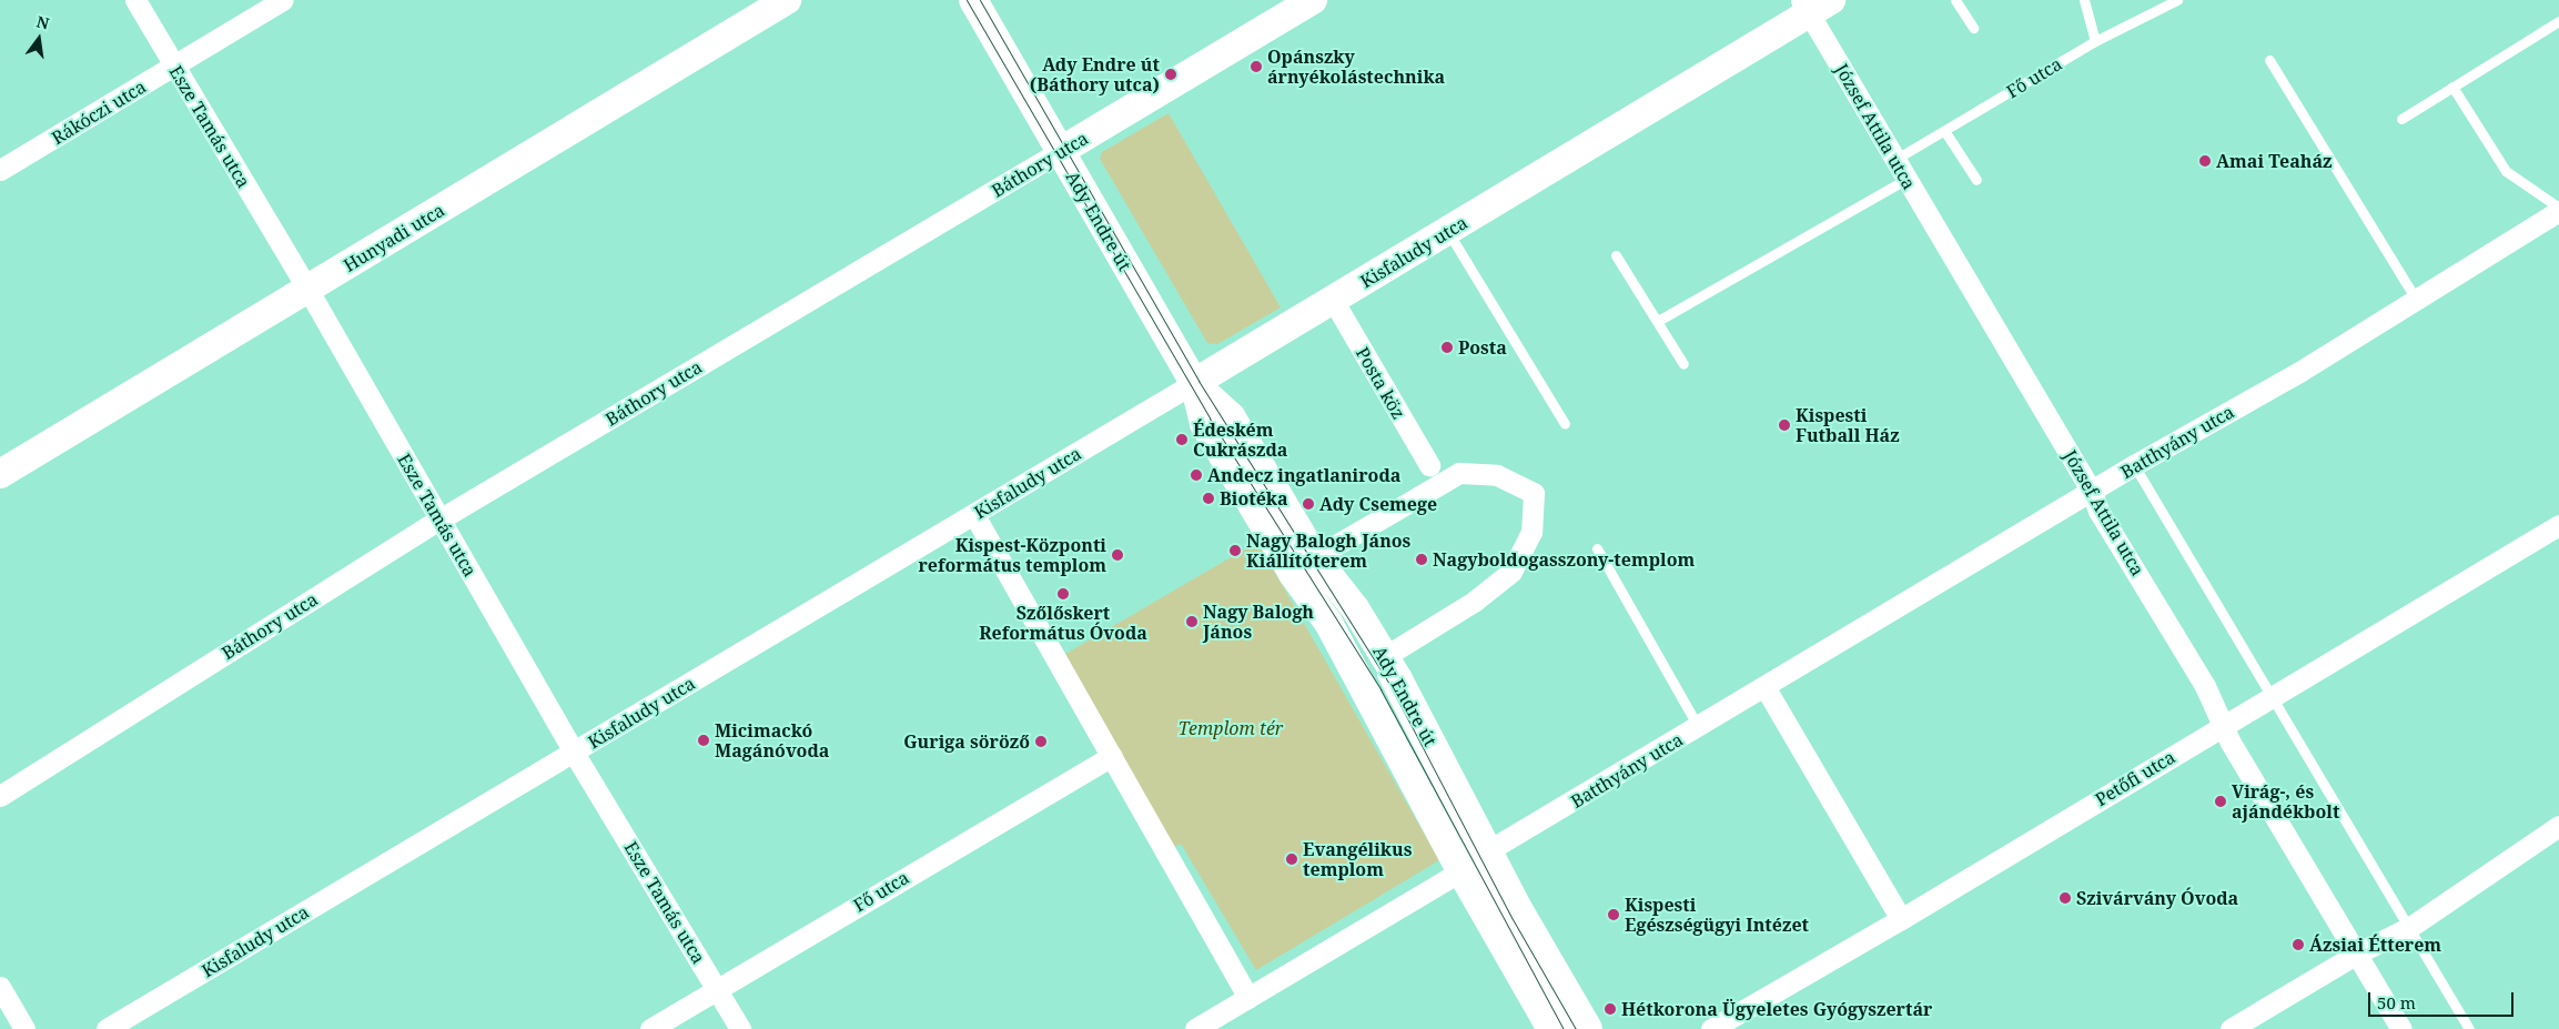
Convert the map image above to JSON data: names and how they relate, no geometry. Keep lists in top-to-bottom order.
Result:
{
  "streets": {
    "street": [
      "Fő utca",
      "Rákóczi utca",
      "Esze Tamás utca",
      "József Attila utca",
      "Báthory utca",
      "Ady Endre út",
      "Hunyadi utca",
      "Kisfaludy utca",
      "Posta köz",
      "Batthyány utca",
      "Petőfi utca"
    ]
  },
  "crossings": [
    ["Fő utca", "Esze Tamás utca"],
    ["Fő utca", "József Attila utca"],
    ["Rákóczi utca", "Esze Tamás utca"],
    ["Esze Tamás utca", "Báthory utca"],
    ["Esze Tamás utca", "Hunyadi utca"],
    ["Esze Tamás utca", "Kisfaludy utca"],
    ["József Attila utca", "Kisfaludy utca"],
    ["József Attila utca", "Batthyány utca"],
    ["József Attila utca", "Petőfi utca"],
    ["Báthory utca", "Ady Endre út"],
    ["Ady Endre út", "Kisfaludy utca"],
    ["Ady Endre út", "Batthyány utca"],
    ["Kisfaludy utca", "Posta köz"]
  ],
  "parks": ["Templom tér"],
  "places": [
    "Opánszky árnyékolástechnika",
    "Ady Endre út (Báthory utca)",
    "Amai Teaház",
    "Posta",
    "Kispesti Futball Ház",
    "Édeském Cukrászda",
    "Andecz ingatlaniroda",
    "Biotéka",
    "Ady Csemege",
    "Nagy Balogh János Kiállítóterem",
    "Kispest-Központi református templom",
    "Nagyboldogasszony-templom",
    "Szőlőskert Református Óvoda",
    "Nagy Balogh János",
    "Micimackó Magánóvoda",
    "Guriga söröző",
    "Virág-, és ajándékbolt",
    "Evangélikus templom",
    "Szivárvány Óvoda",
    "Kispesti Egészségügyi Intézet",
    "Ázsiai Étterem",
    "Hétkorona Ügyeletes Gyógyszertár"
  ],
  "scale_bar": "50 m",
  "north": "top"
}
